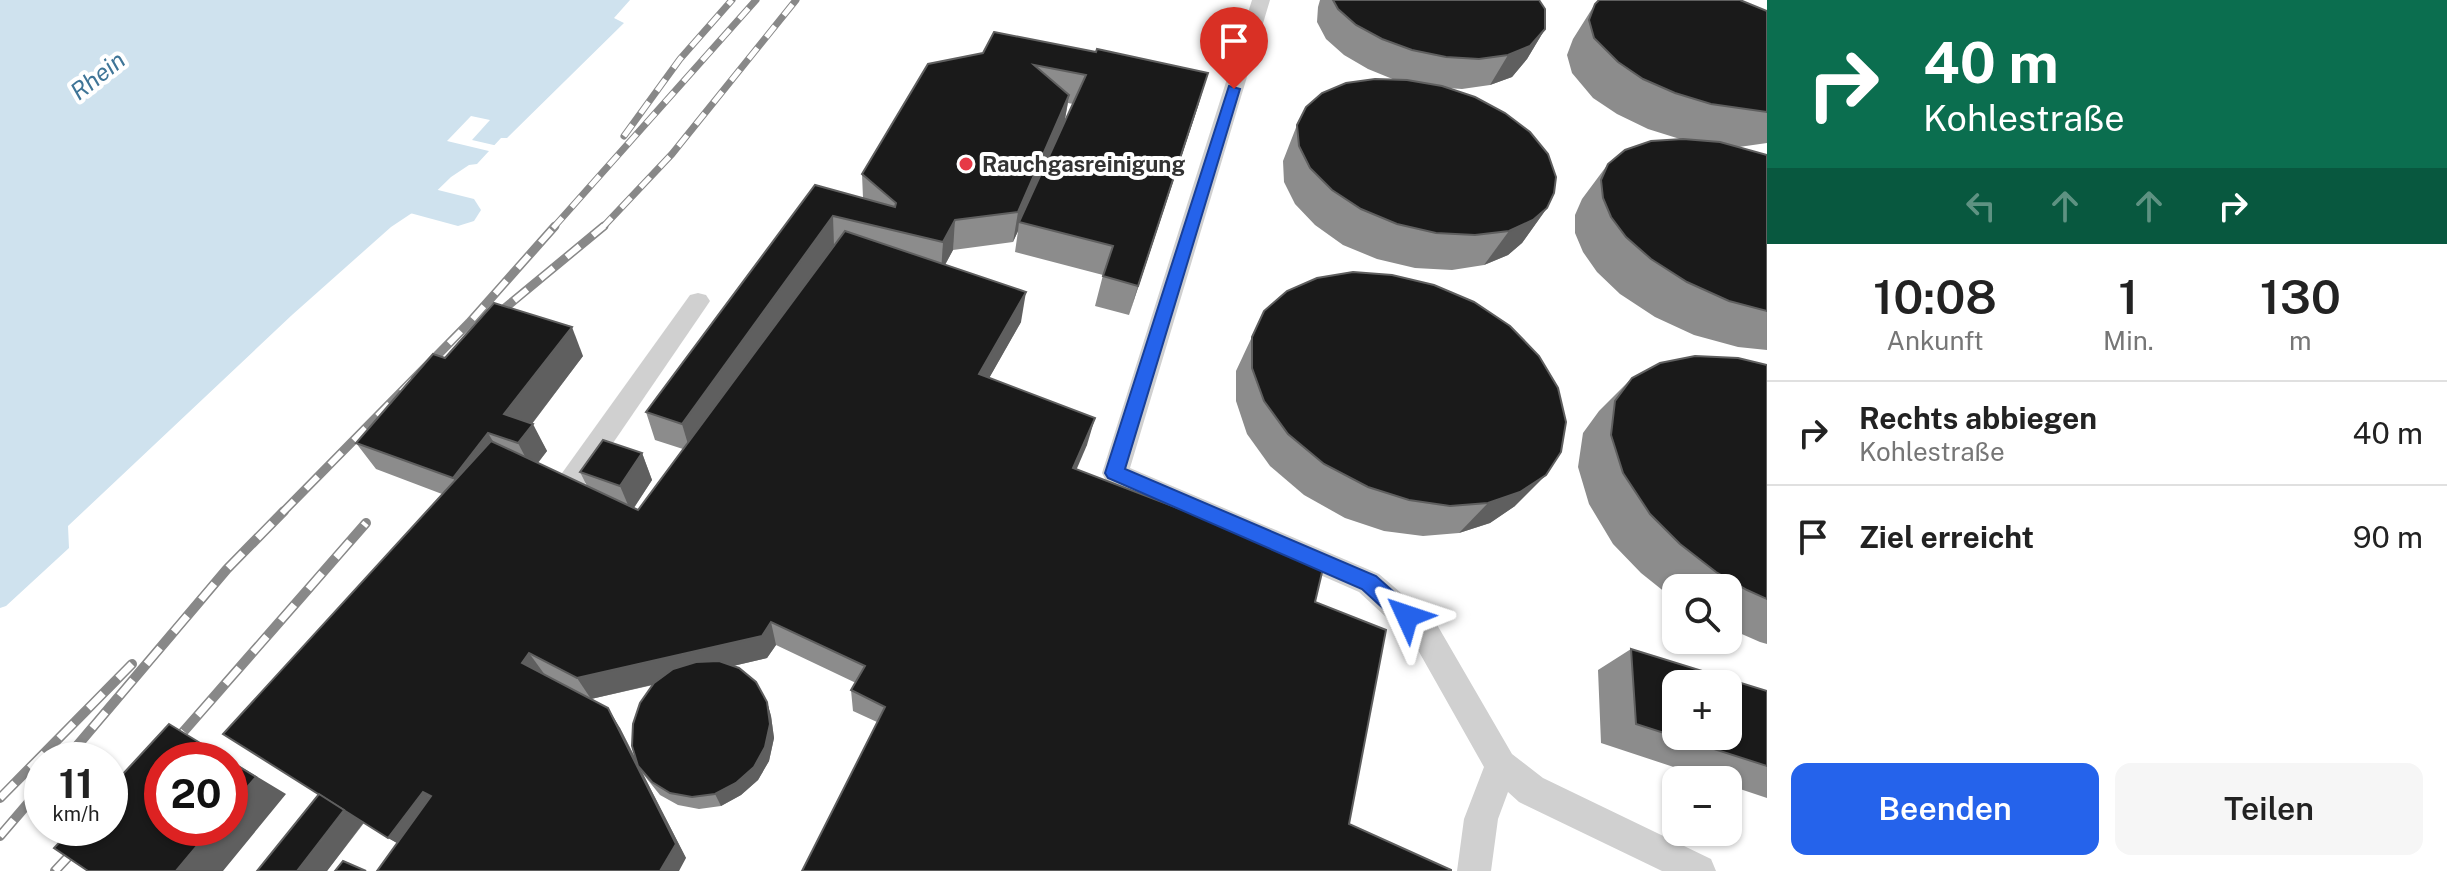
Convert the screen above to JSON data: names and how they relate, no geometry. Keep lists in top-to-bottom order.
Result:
{
  "water": ["Rhein"],
  "places": ["Rauchgasreinigung"],
  "page": {
    "turn": ["40 m", "Kohlestraße"],
    "eta": [
      "10:08",
      "Ankunft",
      "1",
      "Min.",
      "130",
      "m"
    ],
    "list": [
      {
        "name": "Rechts abbiegen",
        "note": "Kohlestraße",
        "value": "40 m"
      },
      {
        "name": "Ziel erreicht",
        "value": "90 m"
      }
    ],
    "map_buttons": ["+", "−"],
    "speed": "11 km/h",
    "limit": "20",
    "buttons": ["Beenden", "Teilen"]
  }
}
